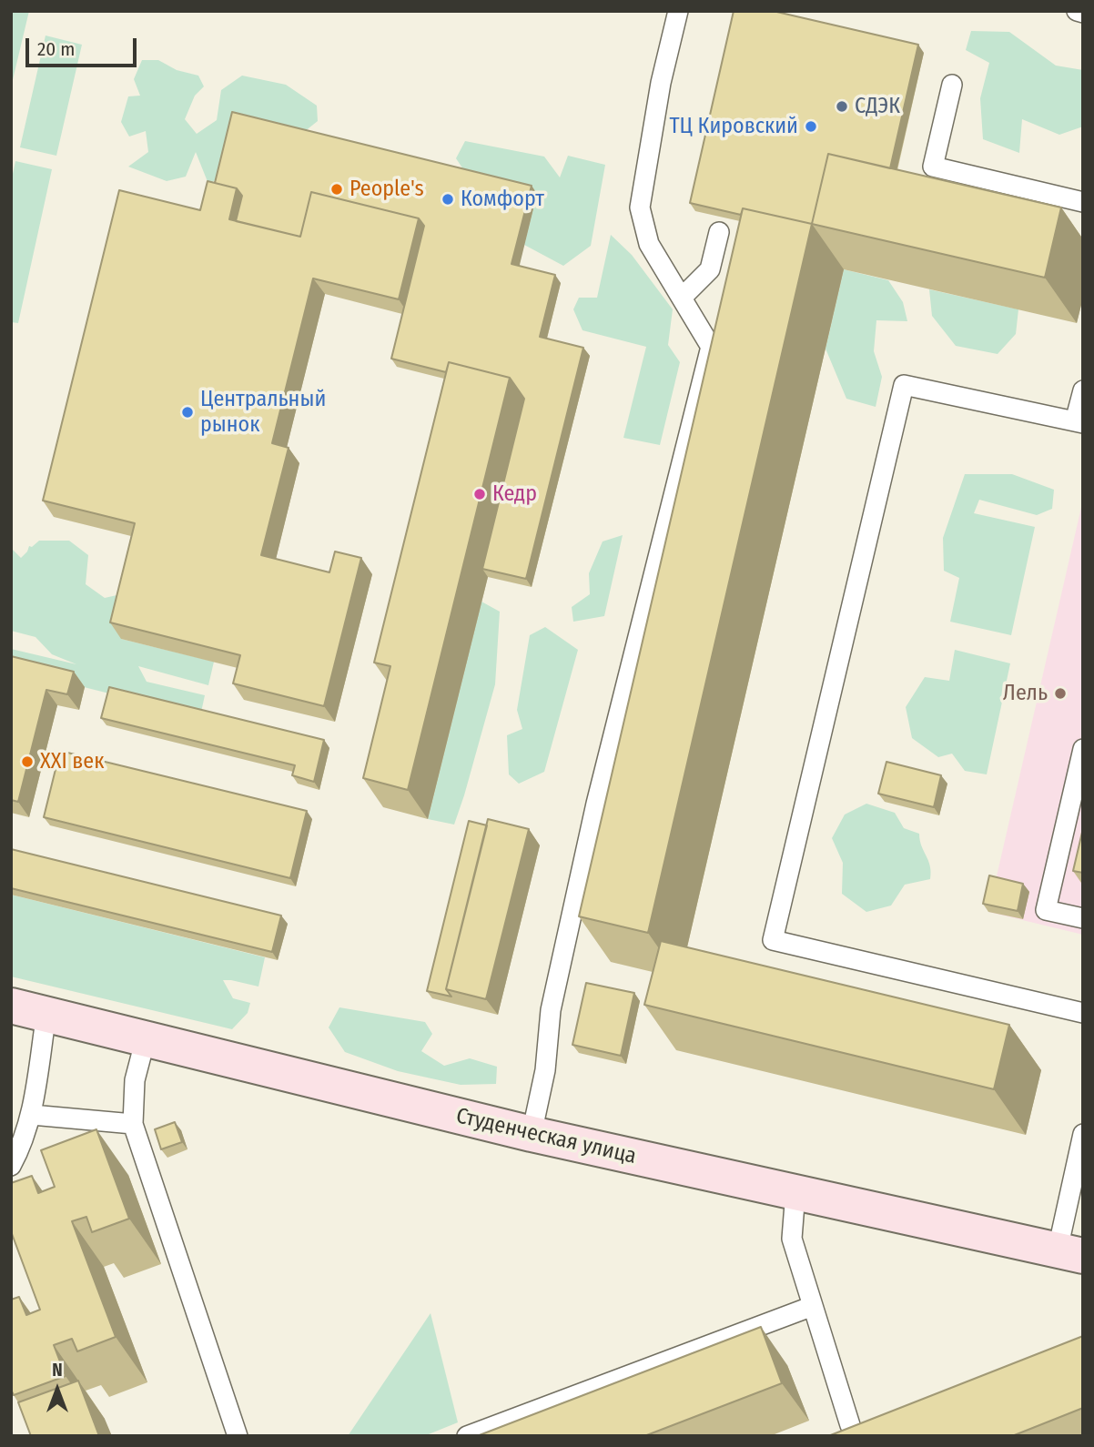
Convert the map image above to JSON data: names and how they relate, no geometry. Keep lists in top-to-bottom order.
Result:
{
  "streets": {
    "street": ["Студенческая улица"]
  },
  "places": [
    "СДЭК",
    "ТЦ Кировский",
    "People's",
    "Комфорт",
    "Центральный рынок",
    "Кедр",
    "Лель",
    "XXI век"
  ],
  "scale_bar": "20 m",
  "north": "top"
}
